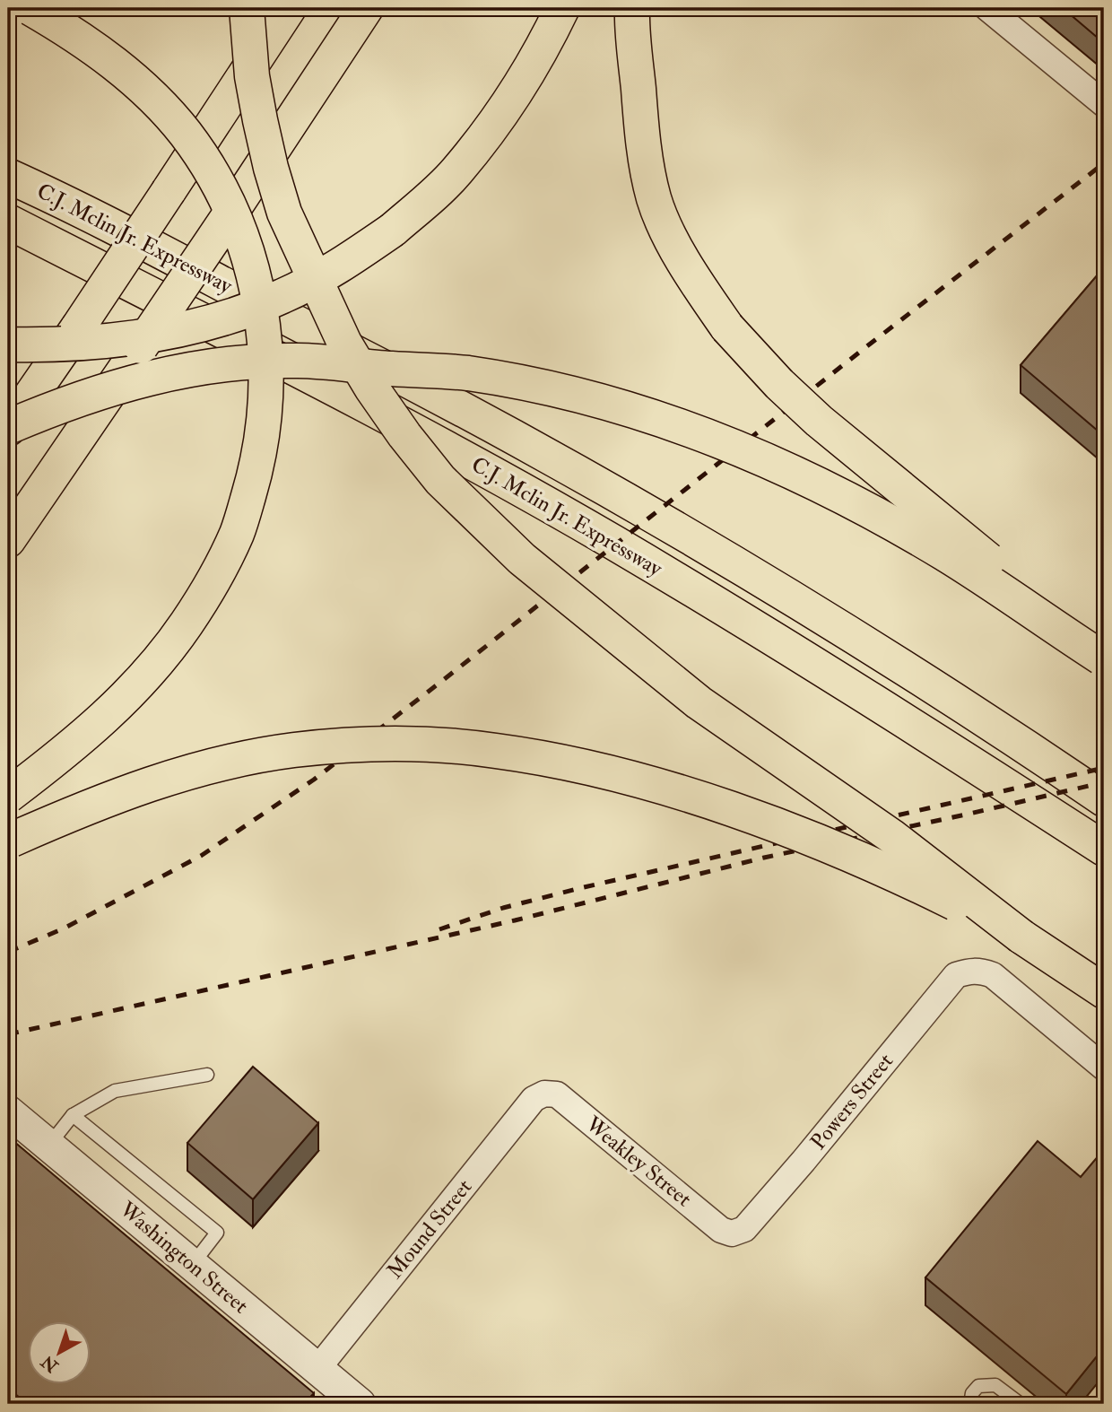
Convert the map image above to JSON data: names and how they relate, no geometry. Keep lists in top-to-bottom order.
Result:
{
  "streets": {
    "highway": ["C.J. Mclin Jr. Expressway"],
    "street": [
      "Powers Street",
      "Weakley Street",
      "Mound Street",
      "Washington Street"
    ]
  },
  "crossings": [
    ["Powers Street", "Weakley Street"],
    ["Weakley Street", "Mound Street"],
    ["Mound Street", "Washington Street"]
  ],
  "north": "bottom left"
}
